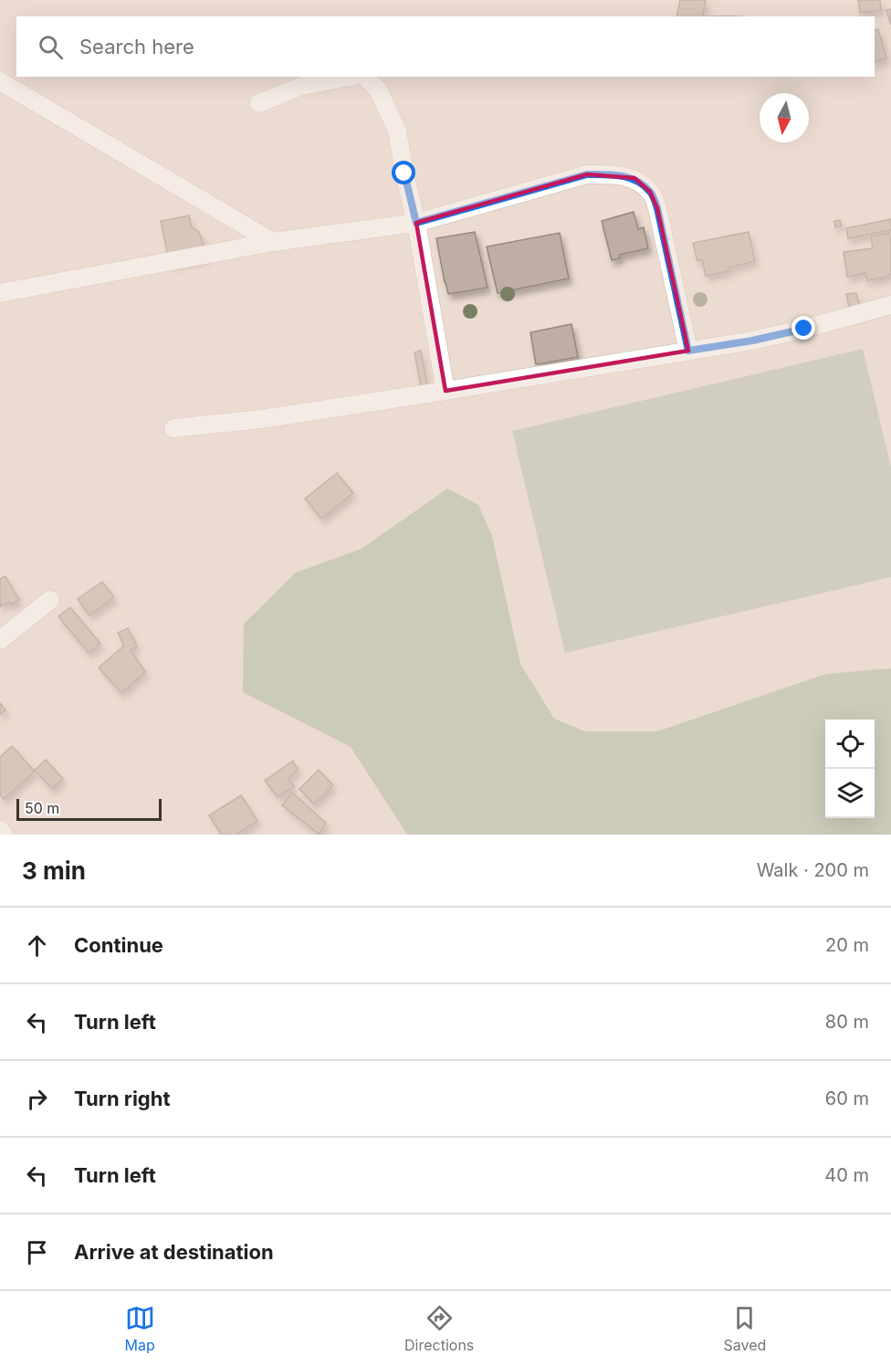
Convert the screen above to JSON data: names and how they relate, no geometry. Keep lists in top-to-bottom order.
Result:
{
  "scale_bar": "50 m",
  "north": "bottom",
  "page": {
    "search": "Search here",
    "scale": "50 m",
    "heading": ["3 min", "Walk · 200 m"],
    "list": [
      ["Continue", "20 m"],
      ["Turn left", "80 m"],
      ["Turn right", "60 m"],
      ["Turn left", "40 m"],
      "Arrive at destination"
    ],
    "nav": ["Map", "Directions", "Saved"]
  }
}
